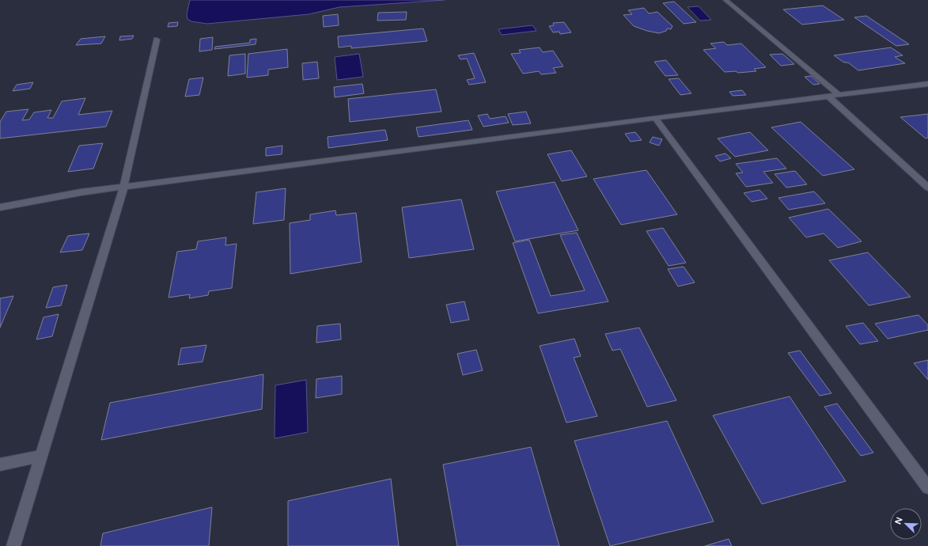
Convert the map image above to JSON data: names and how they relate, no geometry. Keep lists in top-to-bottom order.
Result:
{
  "north": "top left"
}
